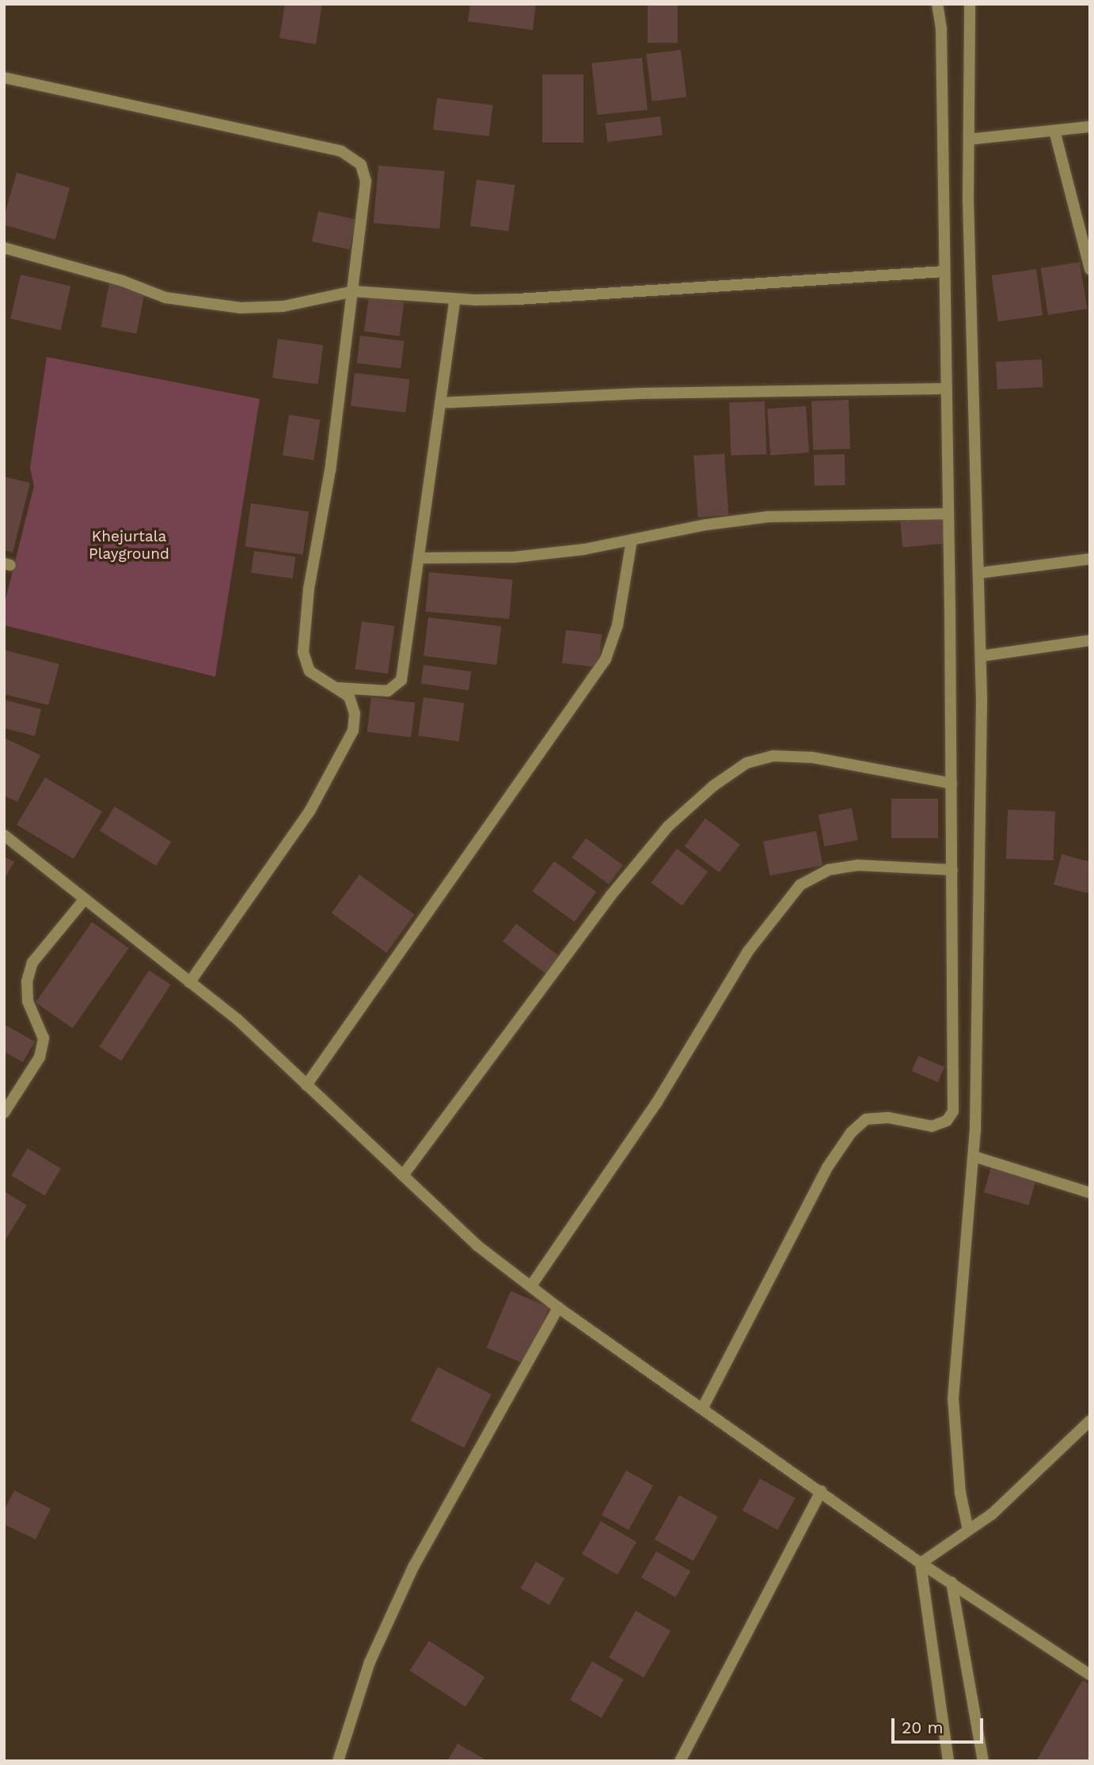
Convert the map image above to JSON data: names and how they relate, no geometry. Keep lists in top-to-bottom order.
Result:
{
  "parks": ["Khejurtala Playground"],
  "scale_bar": "20 m"
}
